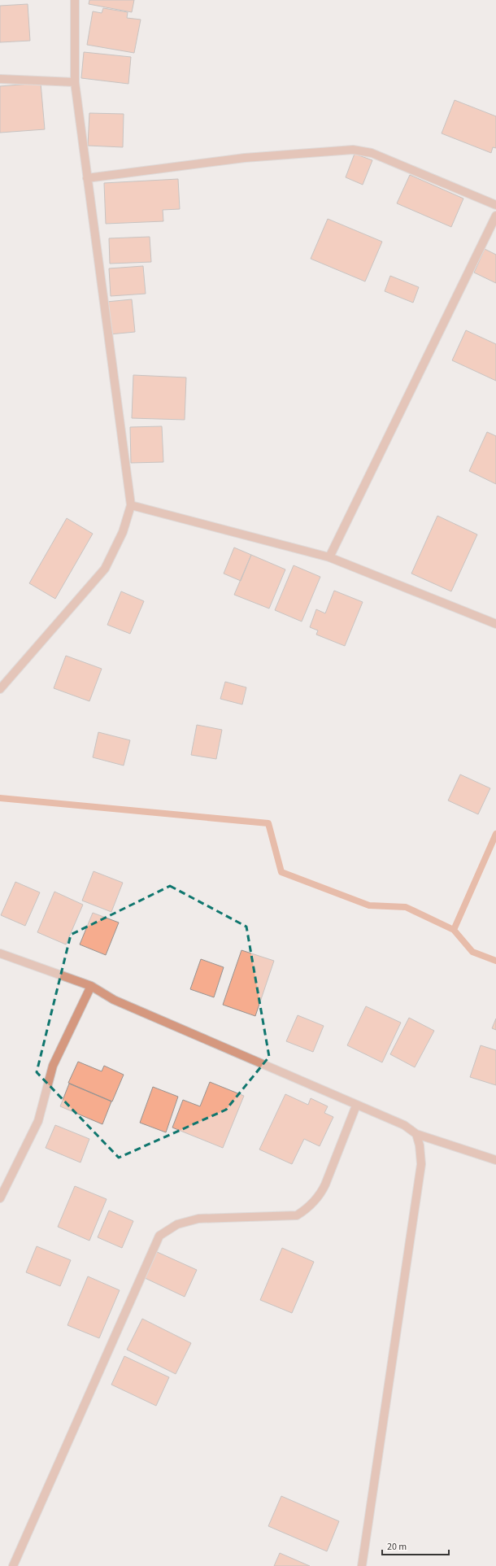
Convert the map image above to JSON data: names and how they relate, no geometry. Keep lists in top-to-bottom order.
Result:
{
  "scale_bar": "20 m"
}
